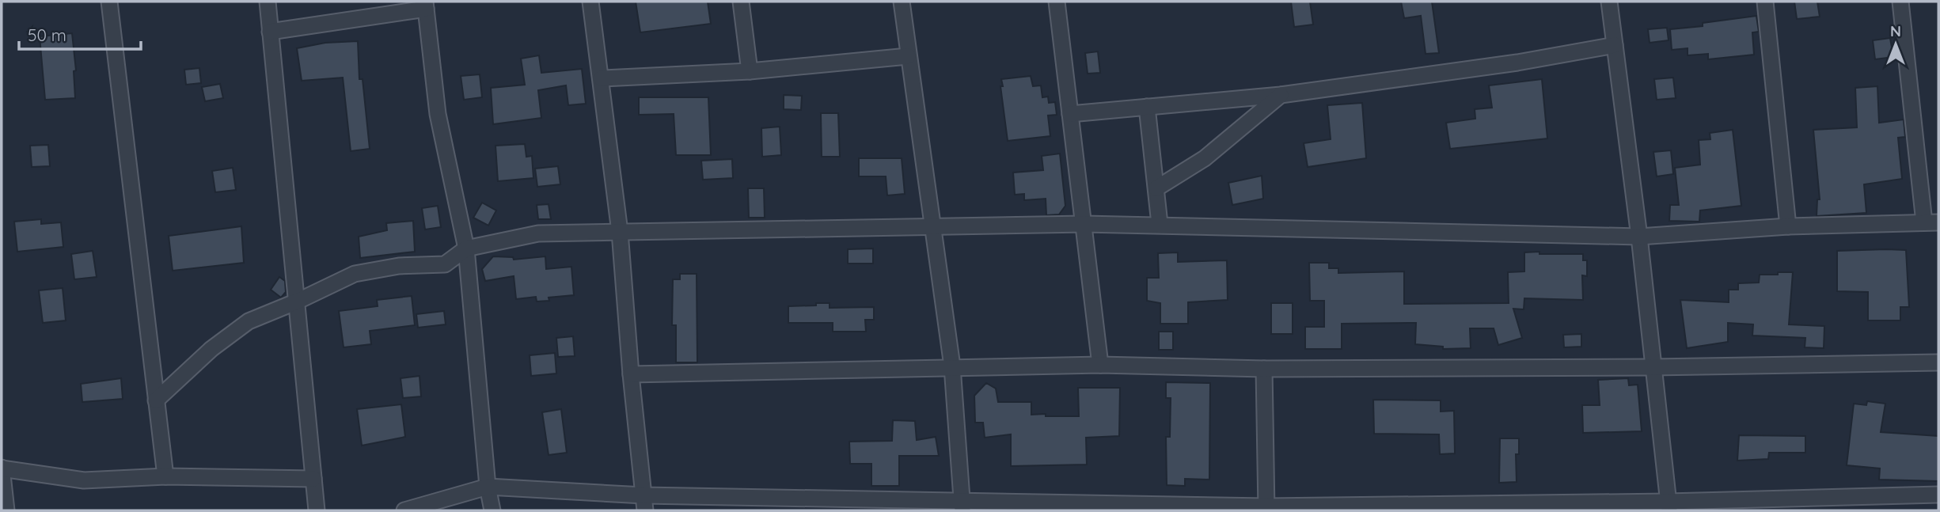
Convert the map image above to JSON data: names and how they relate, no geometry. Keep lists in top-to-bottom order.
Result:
{
  "scale_bar": "50 m",
  "north": "top"
}
